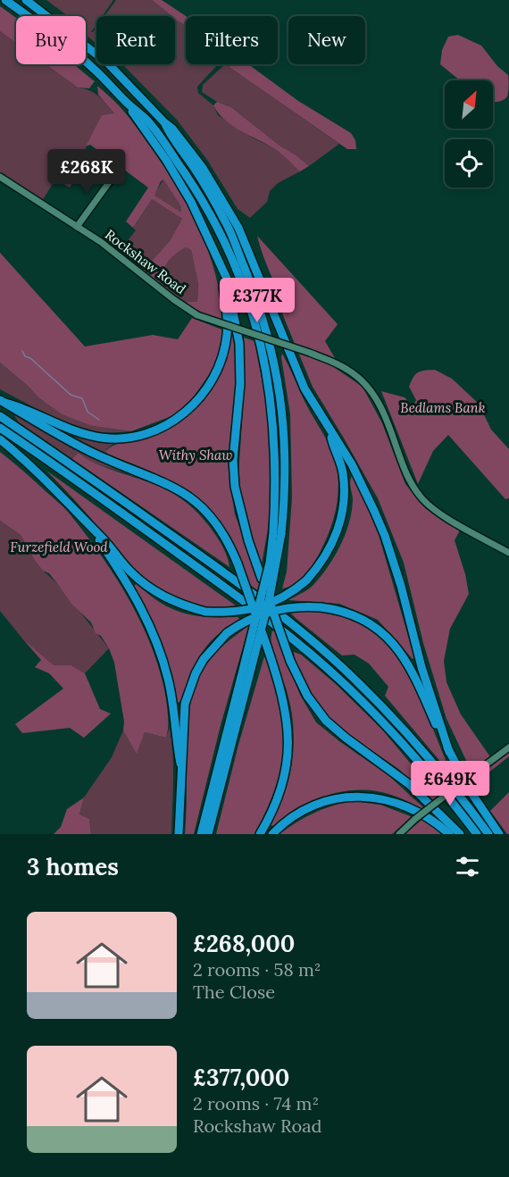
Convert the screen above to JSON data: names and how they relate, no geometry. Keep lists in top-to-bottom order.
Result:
{
  "streets": {
    "street": ["Rockshaw Road"]
  },
  "parks": ["Bedlams Bank", "Withy Shaw", "Furzefield Wood"],
  "north": "top right",
  "page": {
    "chip": [
      "Buy",
      "Rent",
      "Filters",
      "New"
    ],
    "price": ["£268K", "£377K", "£649K"],
    "heading": "3 homes",
    "list": [
      {
        "name": "£268,000",
        "note": "2 rooms · 58 m² · The Close"
      },
      {
        "name": "£377,000",
        "note": "2 rooms · 74 m² · Rockshaw Road"
      }
    ]
  }
}
